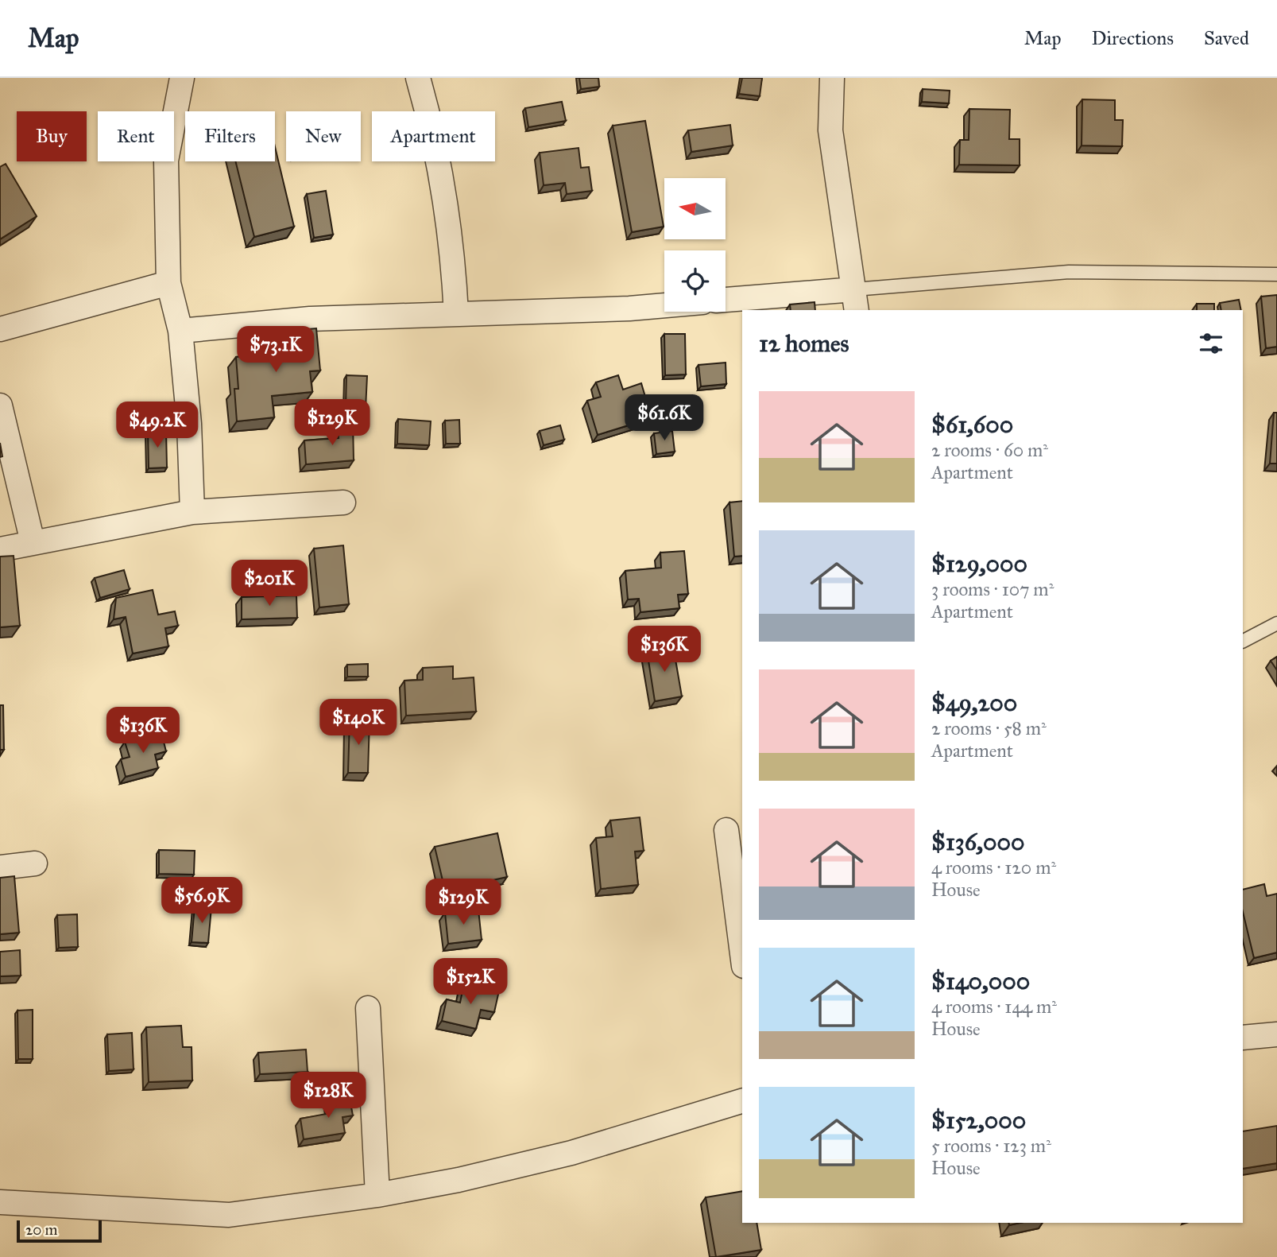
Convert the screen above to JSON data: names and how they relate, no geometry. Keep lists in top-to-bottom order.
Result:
{
  "scale_bar": "20 m",
  "north": "left",
  "page": {
    "header": "Map",
    "nav": ["Map", "Directions", "Saved"],
    "chip": [
      "Buy",
      "Rent",
      "Filters",
      "New",
      "Apartment"
    ],
    "heading": "12 homes",
    "price": [
      "$73.1K",
      "$61.6K",
      "$129K",
      "$49.2K",
      "$201K",
      "$136K",
      "$140K",
      "$136K",
      "$56.9K",
      "$129K",
      "$152K",
      "$128K"
    ],
    "list": [
      {
        "name": "$61,600",
        "note": "2 rooms · 60 m² · Apartment"
      },
      {
        "name": "$129,000",
        "note": "3 rooms · 107 m² · Apartment"
      },
      {
        "name": "$49,200",
        "note": "2 rooms · 58 m² · Apartment"
      },
      {
        "name": "$136,000",
        "note": "4 rooms · 120 m² · House"
      },
      {
        "name": "$140,000",
        "note": "4 rooms · 144 m² · House"
      },
      {
        "name": "$152,000",
        "note": "5 rooms · 123 m² · House"
      }
    ],
    "scale": "20 m"
  }
}
